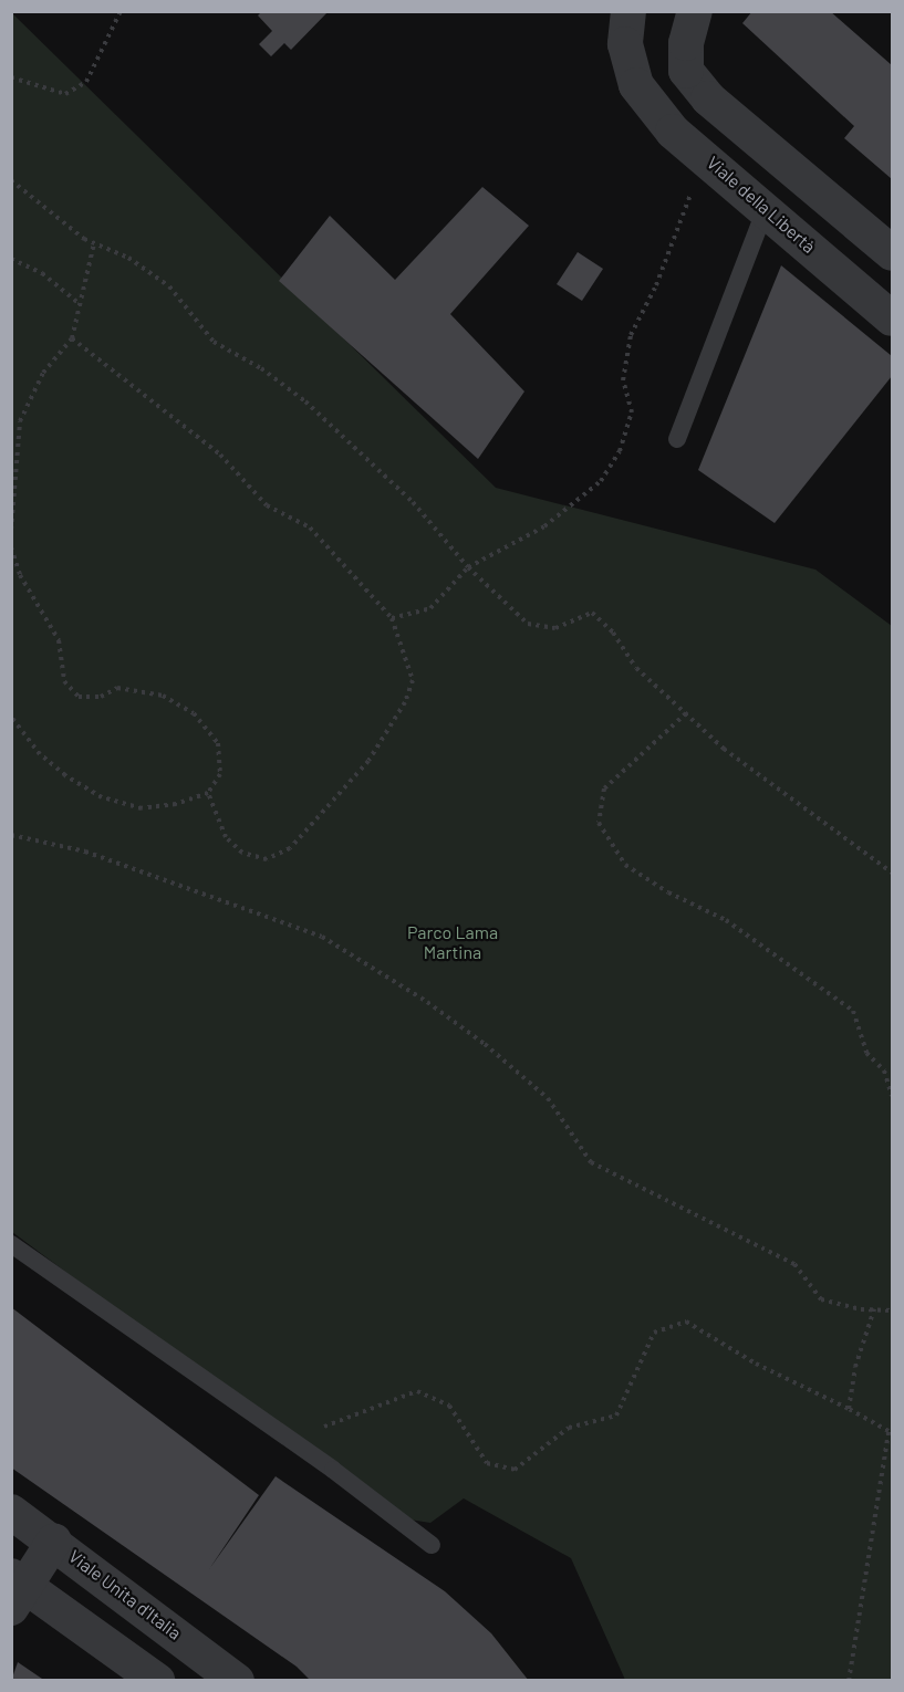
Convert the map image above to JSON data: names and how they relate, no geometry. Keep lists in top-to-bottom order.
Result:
{
  "streets": {
    "street": ["Viale della Libertà", "Viale Unita d'Italia"]
  },
  "parks": ["Parco Lama Martina"]
}
